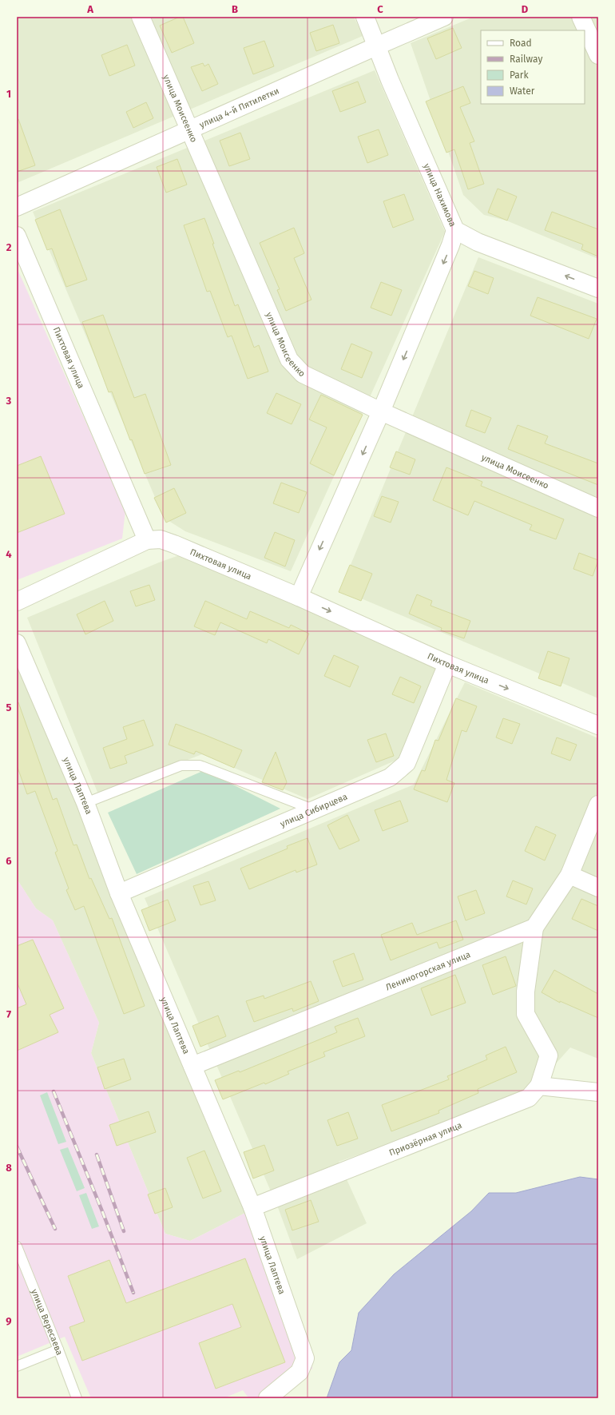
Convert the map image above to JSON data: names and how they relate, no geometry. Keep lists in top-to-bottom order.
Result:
{
  "streets": {
    "street": [
      "улица 4-й Пятилетки",
      "улица Моисеенко",
      "улица Нахимова",
      "Пихтовая улица",
      "улица Лаптева",
      "улица Сибирцева",
      "Лениногорская улица",
      "Приозёрная улица"
    ],
    "lane": ["улица Вересаева"]
  },
  "crossings": [
    ["улица 4-й Пятилетки", "улица Моисеенко"],
    ["улица 4-й Пятилетки", "улица Нахимова"],
    ["Пихтовая улица", "улица Сибирцева"],
    ["улица Лаптева", "улица Сибирцева"],
    ["улица Лаптева", "Лениногорская улица"],
    ["улица Лаптева", "Приозёрная улица"]
  ],
  "one_way": ["улица Нахимова", "Пихтовая улица"],
  "legend": [
    "Road",
    "Railway",
    "Park",
    "Water"
  ],
  "grid": {
    "columns": [
      "A",
      "B",
      "C",
      "D"
    ],
    "rows": [
      "1",
      "2",
      "3",
      "4",
      "5",
      "6",
      "7",
      "8",
      "9"
    ]
  }
}
